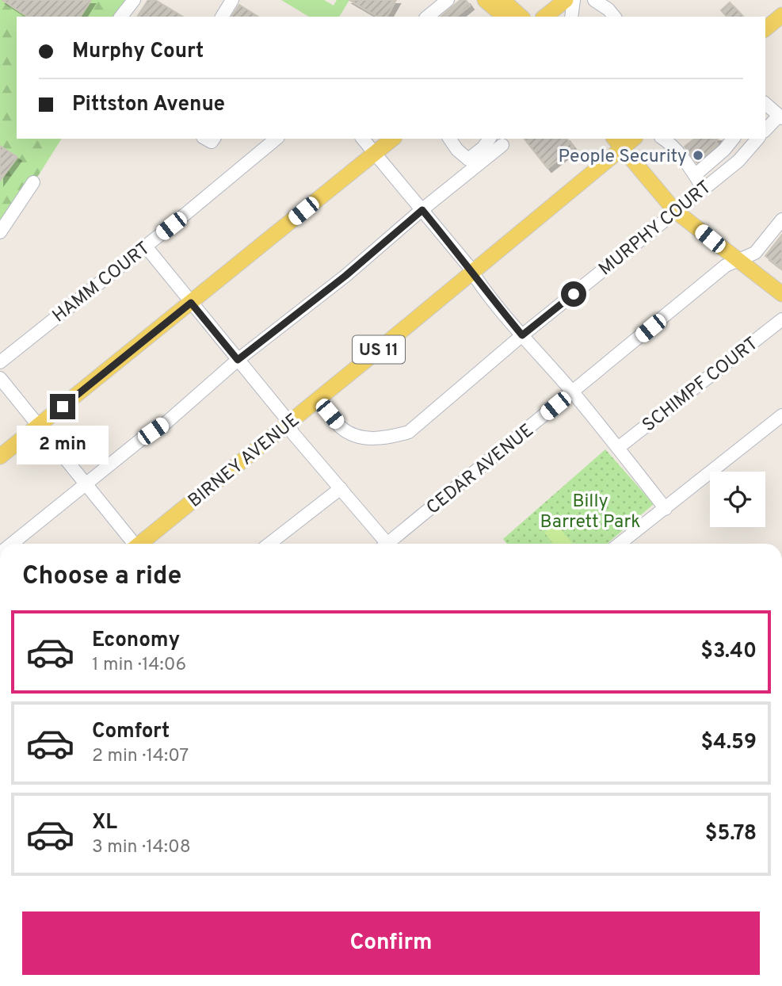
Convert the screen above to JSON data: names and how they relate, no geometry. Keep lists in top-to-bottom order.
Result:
{
  "streets": {
    "main road": ["US 11", "BIRNEY AVENUE"],
    "street": [
      "MURPHY COURT",
      "HAMM COURT",
      "SCHIMPF COURT",
      "CEDAR AVENUE"
    ]
  },
  "crossings": [
    ["MURPHY COURT", "BIRNEY AVENUE"]
  ],
  "parks": ["Billy Barrett Park"],
  "places": ["People Security"],
  "page": {
    "banner": ["Murphy Court", "Pittston Avenue"],
    "bubble": "2 min",
    "heading": "Choose a ride",
    "list": [
      {
        "name": "Economy",
        "note": "1 min · 14:06",
        "value": "$3.40"
      },
      {
        "name": "Comfort",
        "note": "2 min · 14:07",
        "value": "$4.59"
      },
      {
        "name": "XL",
        "note": "3 min · 14:08",
        "value": "$5.78"
      }
    ],
    "buttons": "Confirm"
  }
}
